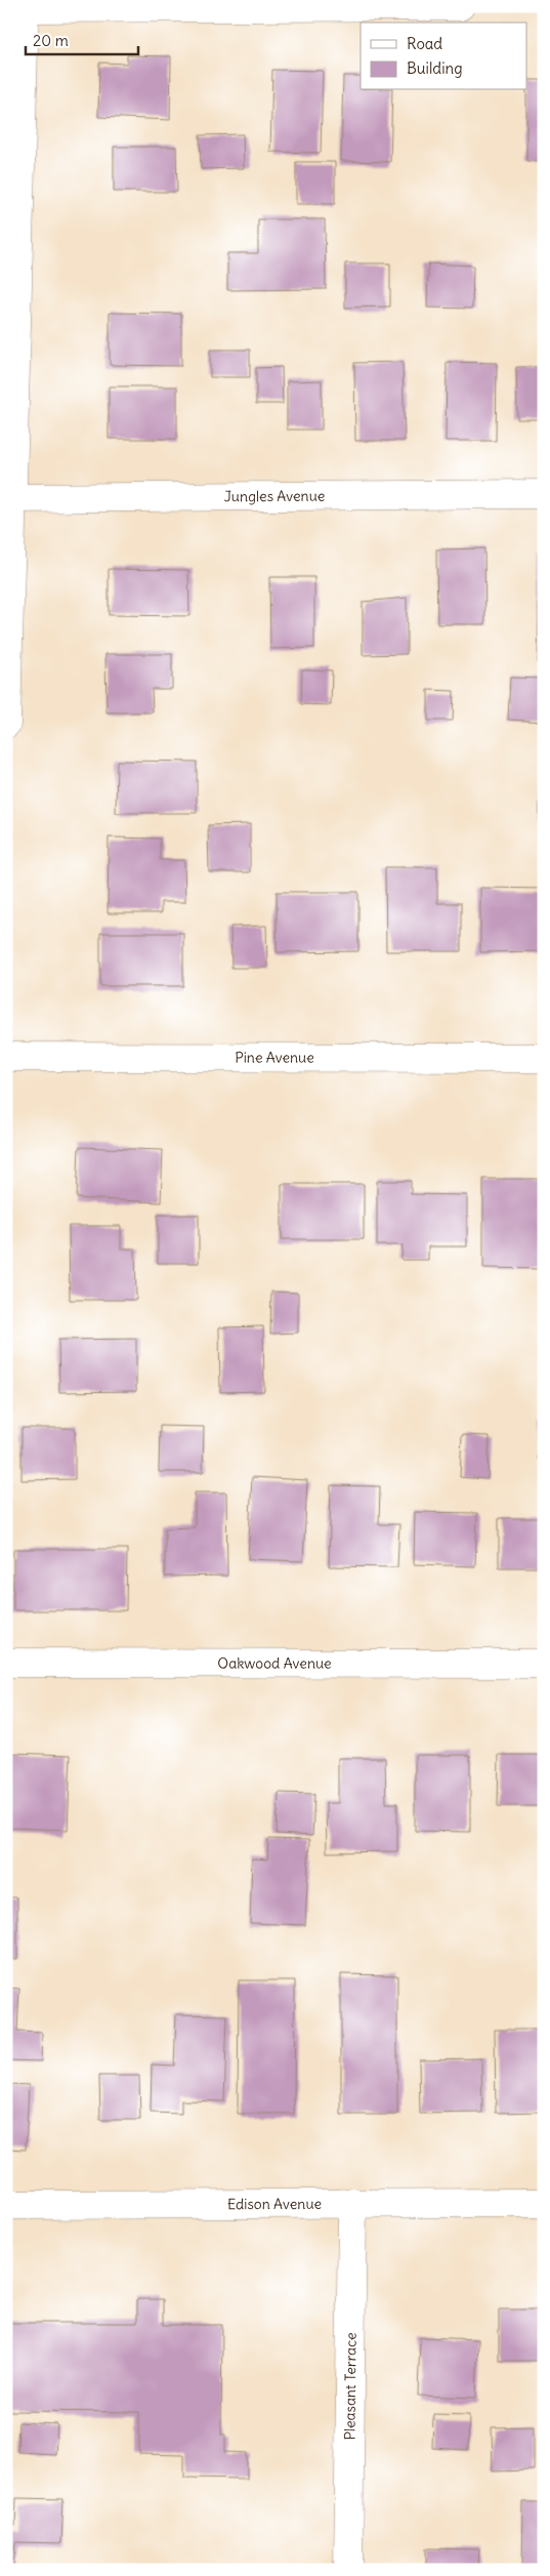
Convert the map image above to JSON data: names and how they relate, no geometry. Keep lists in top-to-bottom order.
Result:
{
  "streets": {
    "street": [
      "Jungles Avenue",
      "Pine Avenue",
      "Oakwood Avenue",
      "Edison Avenue",
      "Pleasant Terrace"
    ]
  },
  "crossings": [
    ["Edison Avenue", "Pleasant Terrace"]
  ],
  "legend": ["Road", "Building"],
  "scale_bar": "20 m"
}
